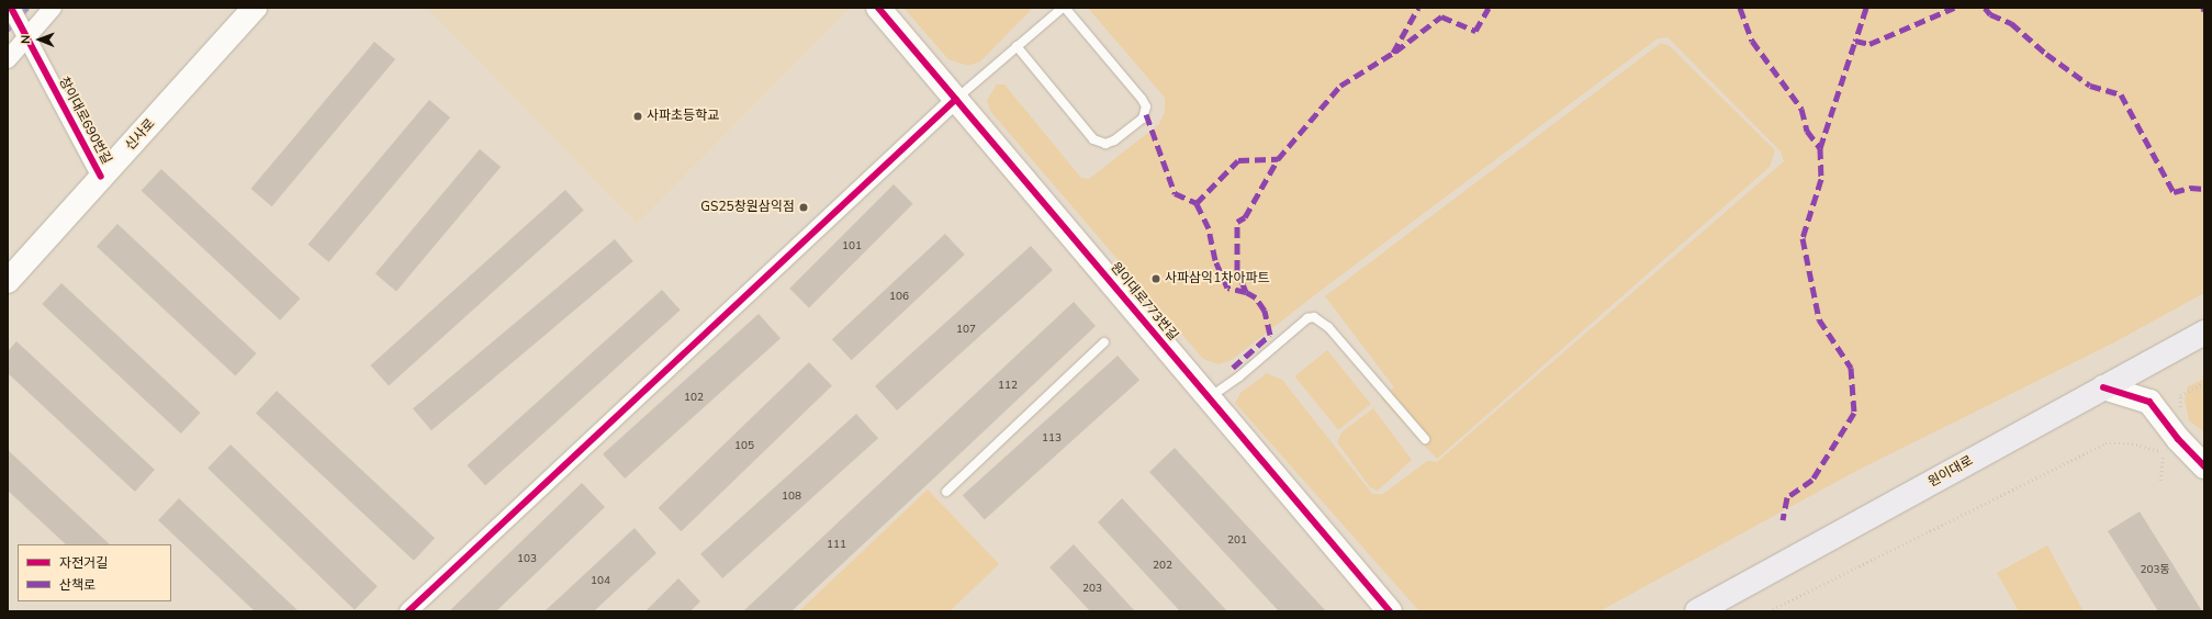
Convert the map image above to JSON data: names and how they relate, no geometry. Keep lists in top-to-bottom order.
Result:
{
  "streets": {
    "main road": ["원이대로"],
    "street": ["창이대로690번길", "신사로", "원이대로773번길"]
  },
  "crossings": [
    ["창이대로690번길", "신사로"]
  ],
  "places": ["사파초등학교", "GS25창원삼익점", "사파삼익1차아파트"],
  "house_numbers": [
    "101",
    "106",
    "107",
    "112",
    "102",
    "113",
    "105",
    "108",
    "201",
    "111",
    "103",
    "202",
    "203동",
    "104",
    "203"
  ],
  "legend": ["자전거길", "산책로"],
  "north": "left"
}
